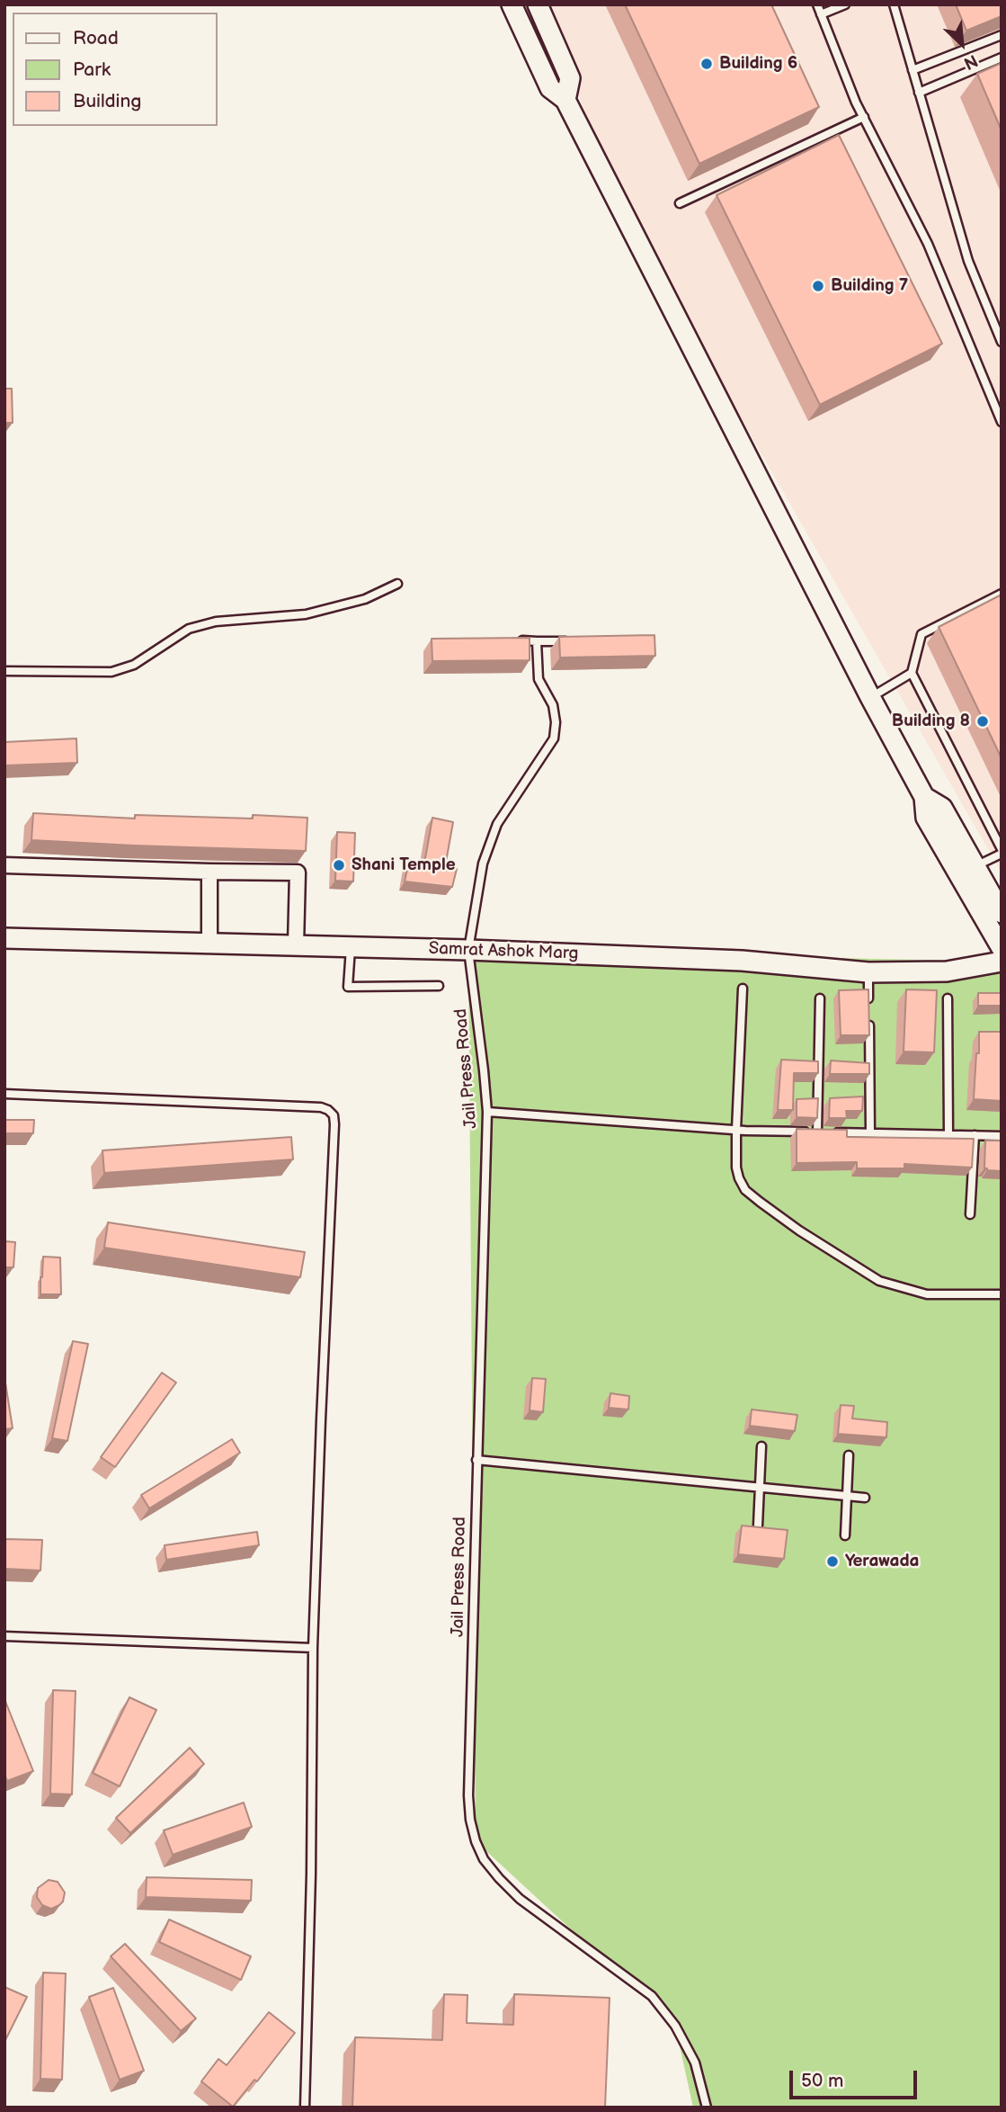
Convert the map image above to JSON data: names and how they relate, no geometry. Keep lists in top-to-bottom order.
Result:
{
  "streets": {
    "street": ["Samrat Ashok Marg"],
    "lane": ["Jail Press Road"]
  },
  "crossings": [
    ["Samrat Ashok Marg", "Jail Press Road"]
  ],
  "places": [
    "Building 6",
    "Building 7",
    "Building 8",
    "Shani Temple",
    "Yerawada"
  ],
  "legend": ["Road", "Park", "Building"],
  "scale_bar": "50 m",
  "north": "bottom right"
}
